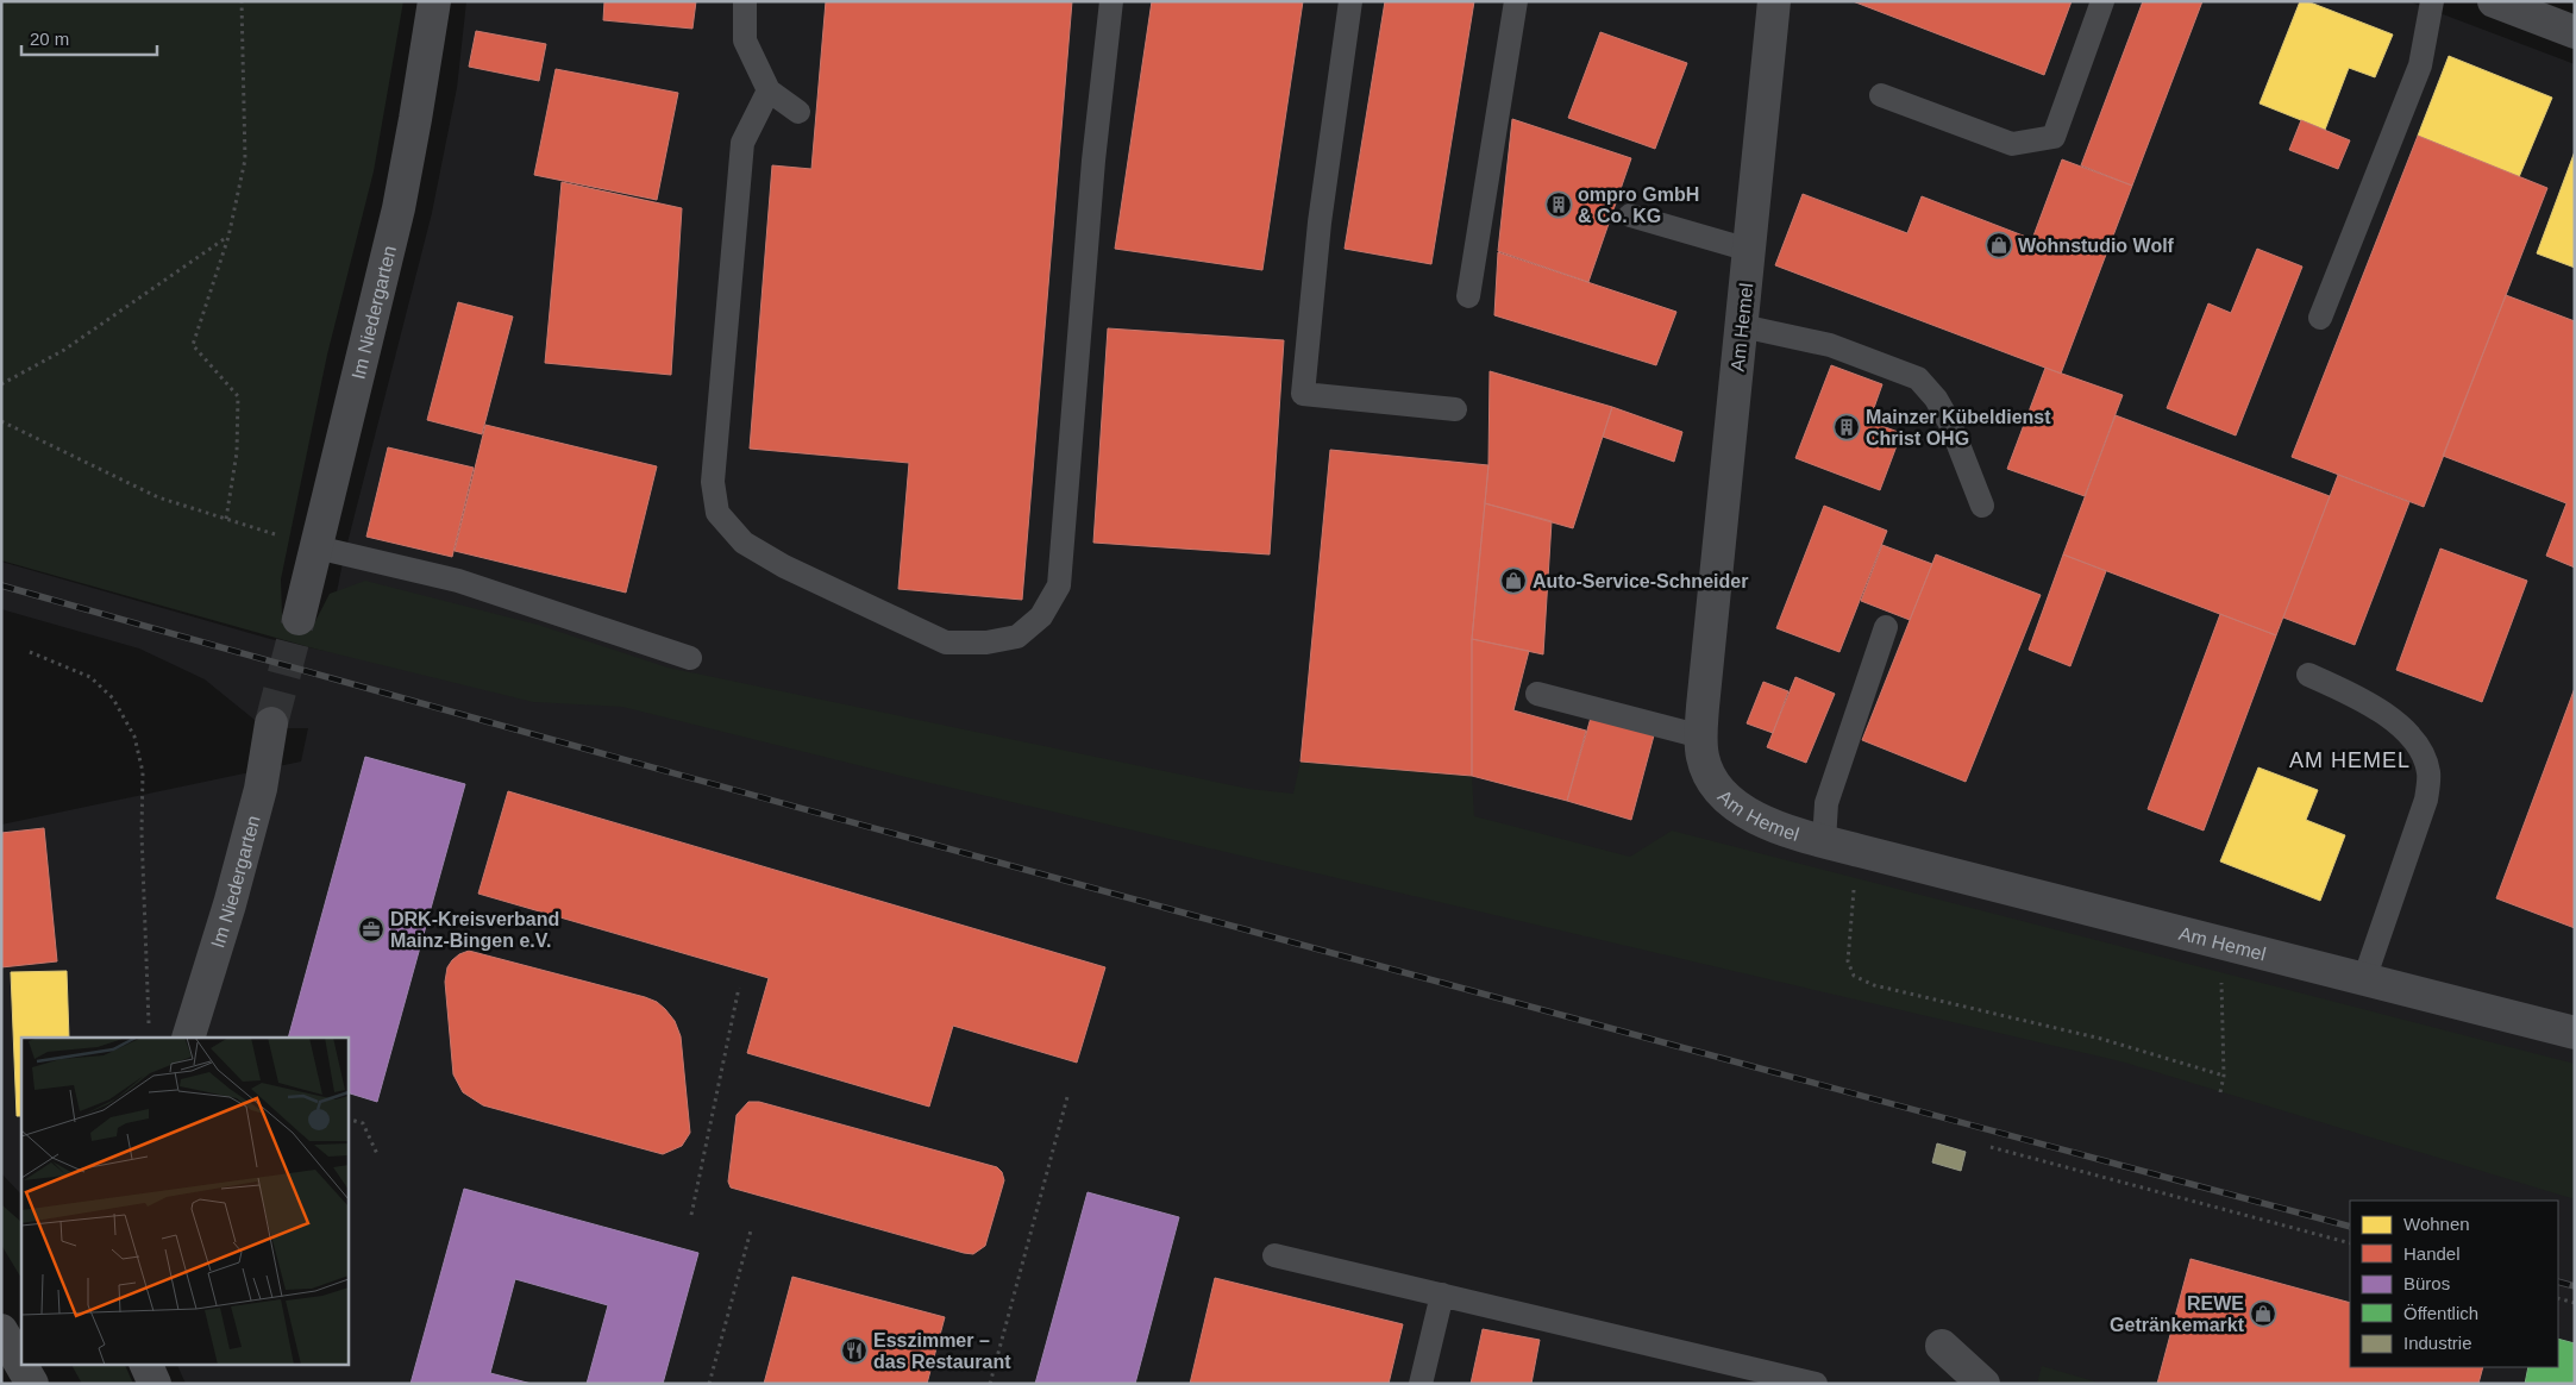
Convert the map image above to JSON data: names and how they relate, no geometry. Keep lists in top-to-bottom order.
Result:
{
  "streets": {
    "street": ["Im Niedergarten", "Am Hemel"]
  },
  "districts": ["AM HEMEL"],
  "places": {
    "building": ["ompro GmbH & Co. KG", "Mainzer Kübeldienst Christ OHG"],
    "shop": ["Wohnstudio Wolf", "Auto-Service-Schneider", "REWE Getränkemarkt"],
    "office": ["DRK-Kreisverband Mainz-Bingen e.V."],
    "restaurant": ["Esszimmer – das Restaurant"]
  },
  "legend": [
    "Wohnen",
    "Handel",
    "Büros",
    "Öffentlich",
    "Industrie"
  ],
  "scale_bar": "20 m"
}
